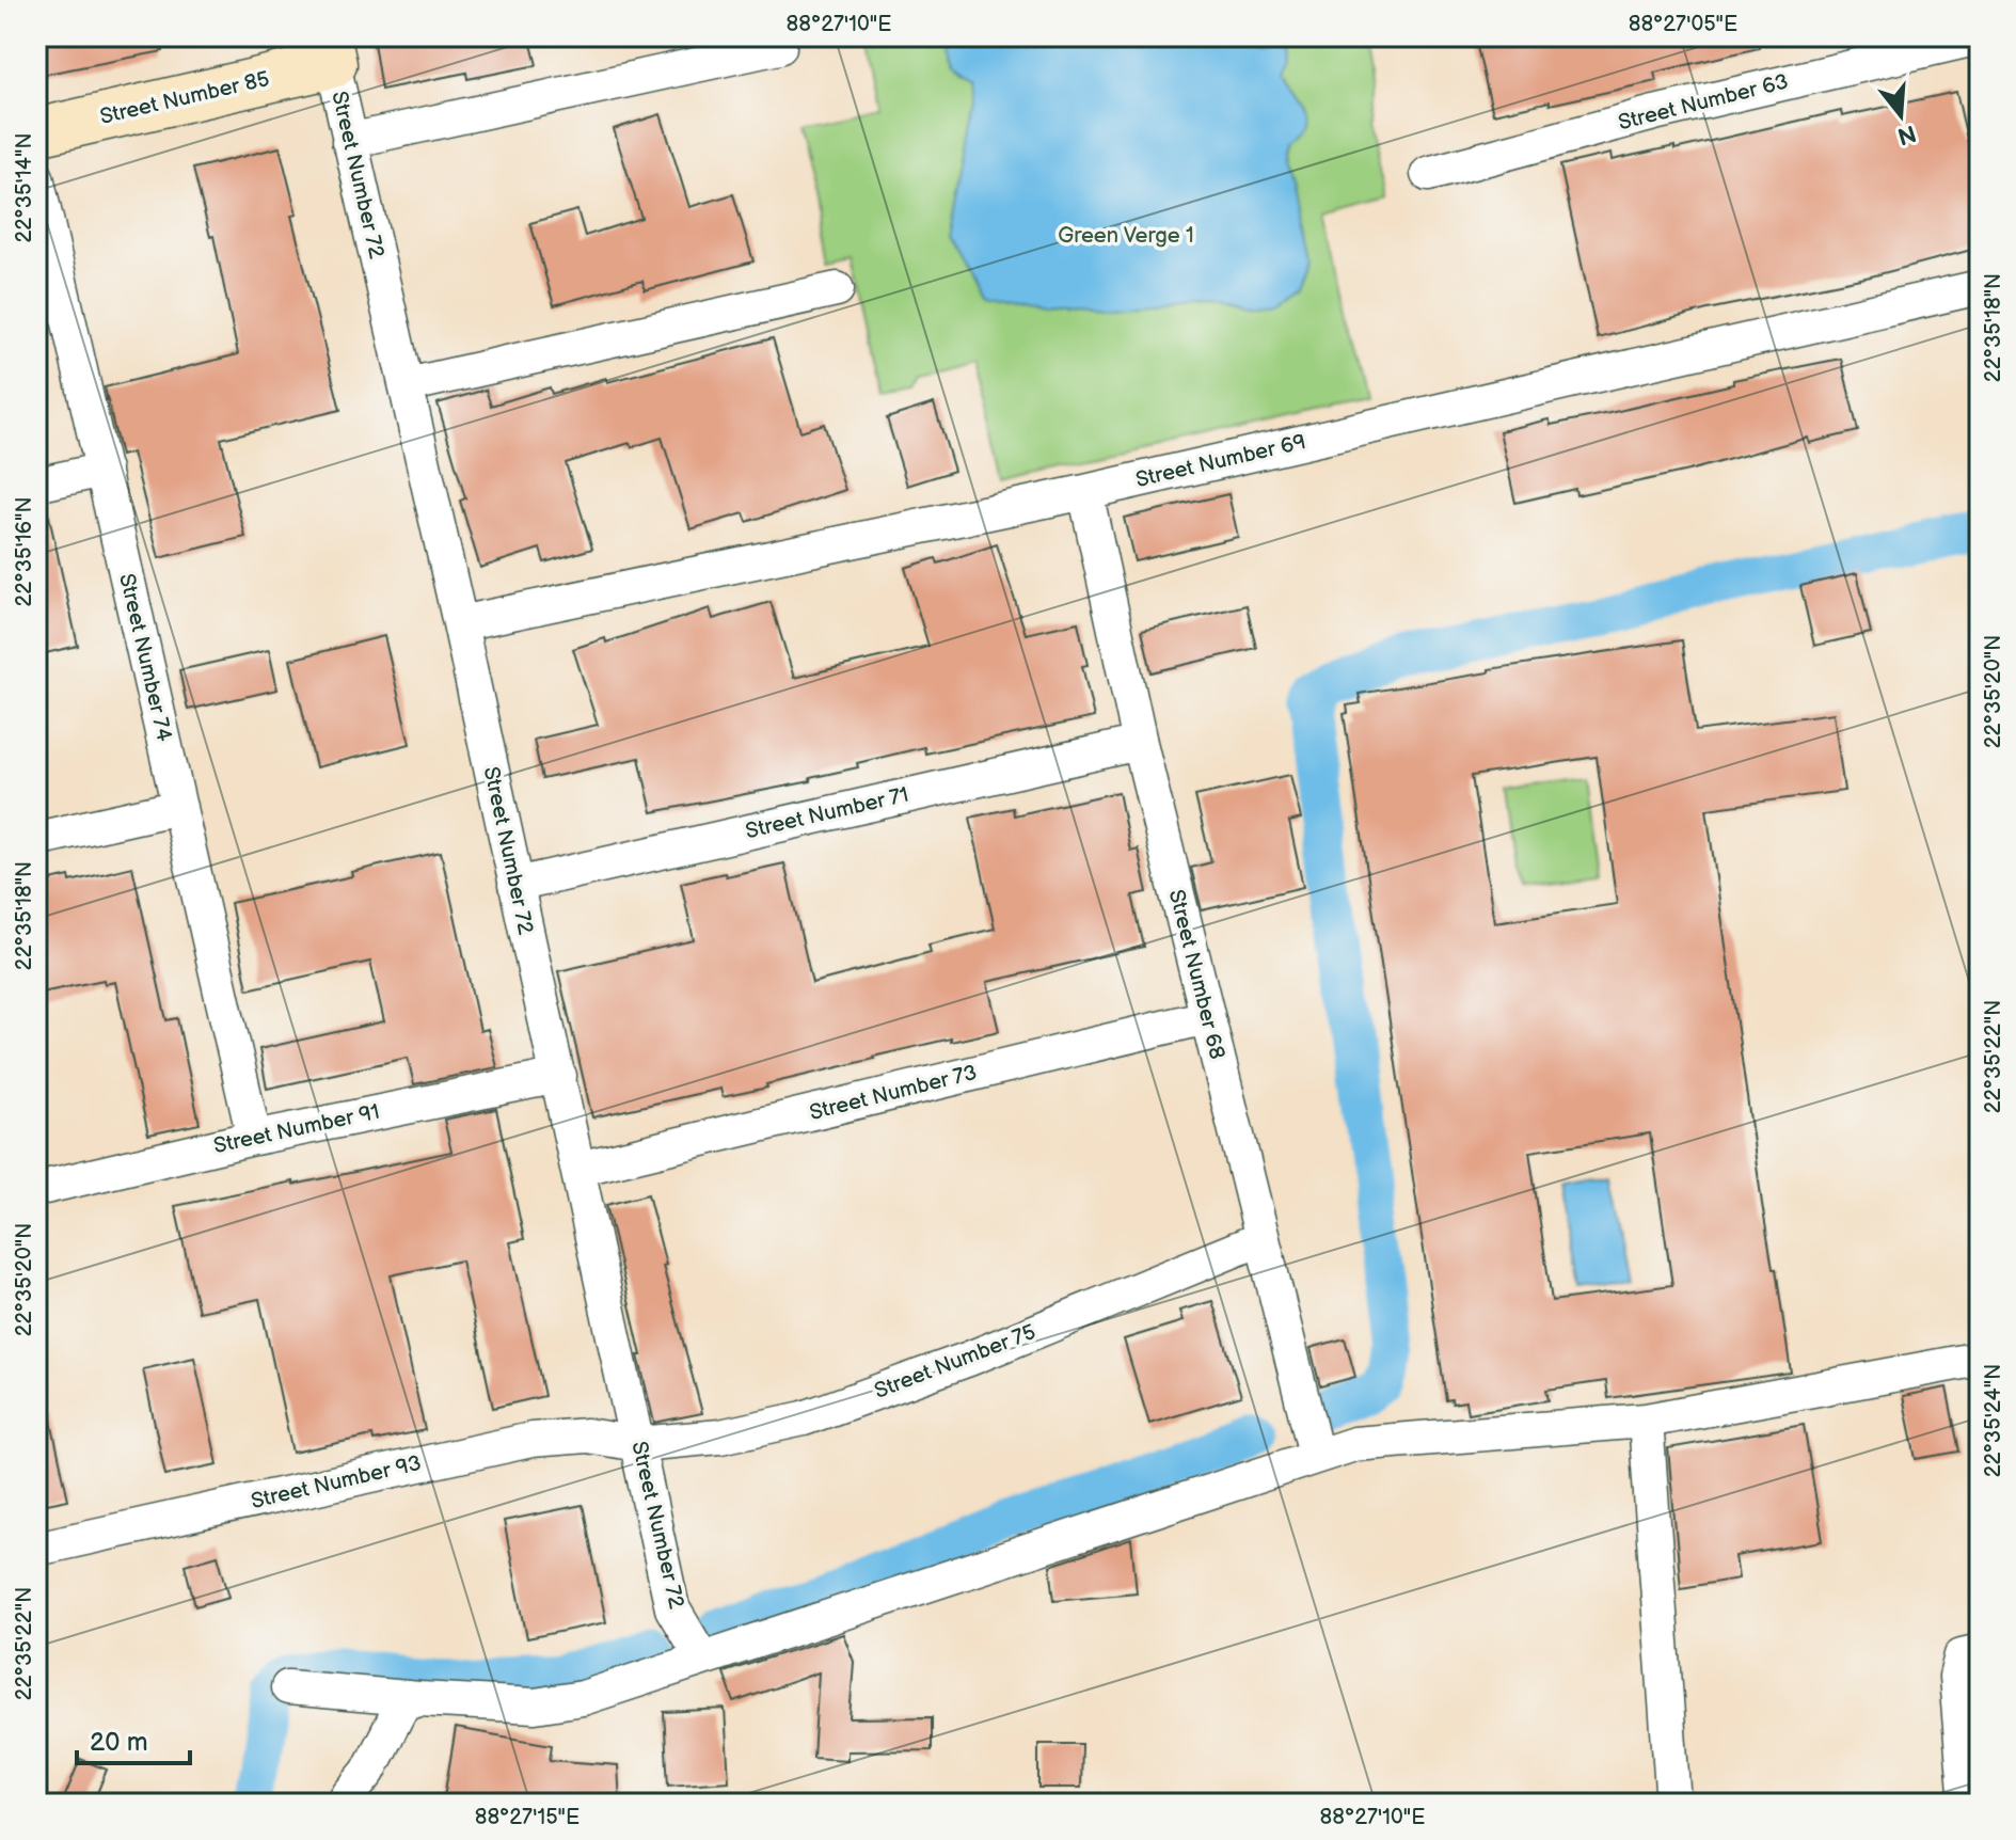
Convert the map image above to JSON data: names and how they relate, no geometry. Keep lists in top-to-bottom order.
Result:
{
  "streets": {
    "street": [
      "Street Number 85",
      "Street Number 63",
      "Street Number 72",
      "Street Number 69",
      "Street Number 74",
      "Street Number 71",
      "Street Number 68",
      "Street Number 73",
      "Street Number 91",
      "Street Number 75",
      "Street Number 93"
    ]
  },
  "crossings": [
    ["Street Number 85", "Street Number 72"],
    ["Street Number 72", "Street Number 69"],
    ["Street Number 72", "Street Number 71"],
    ["Street Number 72", "Street Number 73"],
    ["Street Number 72", "Street Number 91"],
    ["Street Number 72", "Street Number 75"],
    ["Street Number 72", "Street Number 93"],
    ["Street Number 69", "Street Number 68"],
    ["Street Number 74", "Street Number 91"],
    ["Street Number 71", "Street Number 68"],
    ["Street Number 68", "Street Number 73"],
    ["Street Number 68", "Street Number 75"],
    ["Street Number 75", "Street Number 93"]
  ],
  "parks": ["Green Verge 1"],
  "scale_bar": "20 m",
  "north": "bottom",
  "coordinates": [
    "88°27'10\"E",
    "88°27'05\"E",
    "22°35'14\"N",
    "22°35'18\"N",
    "22°35'16\"N",
    "22°35'20\"N",
    "22°35'22\"N",
    "22°35'24\"N",
    "88°27'15\"E"
  ]
}
